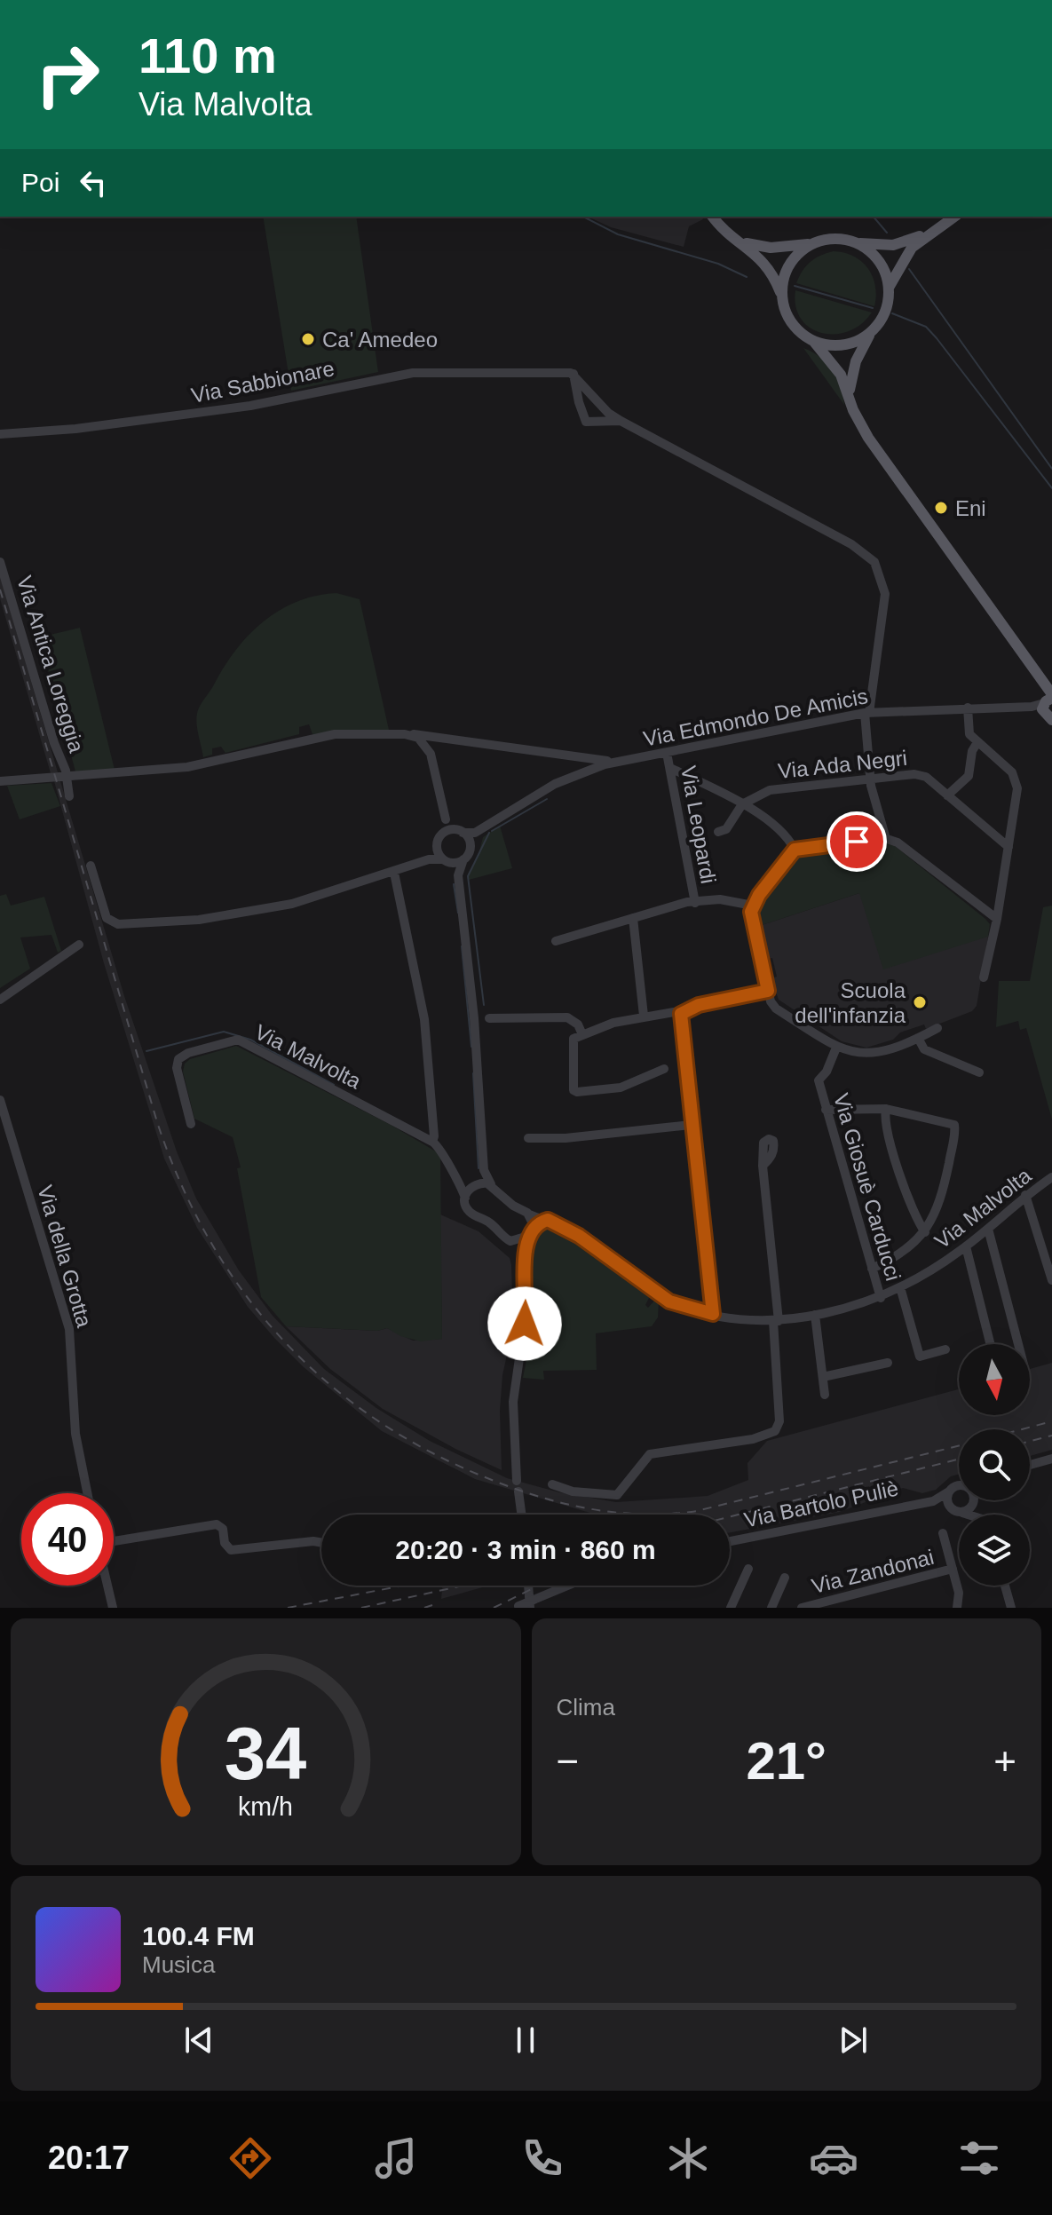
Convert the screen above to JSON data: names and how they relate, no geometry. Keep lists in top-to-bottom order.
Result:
{
  "streets": {
    "street": [
      "Via Sabbionare",
      "Via Antica Loreggia",
      "Via Edmondo De Amicis",
      "Via Ada Negri",
      "Via Leopardi",
      "Via Malvolta",
      "Via Giosuè Carducci",
      "Via della Grotta",
      "Via Bartolo Puliè",
      "Via Zandonai"
    ]
  },
  "crossings": [
    ["Via Antica Loreggia", "Via Edmondo De Amicis"],
    ["Via Edmondo De Amicis", "Via Leopardi"],
    ["Via Malvolta", "Via Giosuè Carducci"]
  ],
  "places": ["Ca' Amedeo", "Eni", "Scuola dell'infanzia"],
  "north": "bottom",
  "page": {
    "turn": ["110 m", "Via Malvolta"],
    "then": "Poi",
    "limit": "40",
    "trip": "20:20 · 3 min · 860 m",
    "tile": "Clima",
    "heat": ["−", "21°", "+"],
    "song": ["100.4 FM", "Musica"],
    "tabs": "20:17",
    "gauge": ["34", "km/h"]
  }
}
